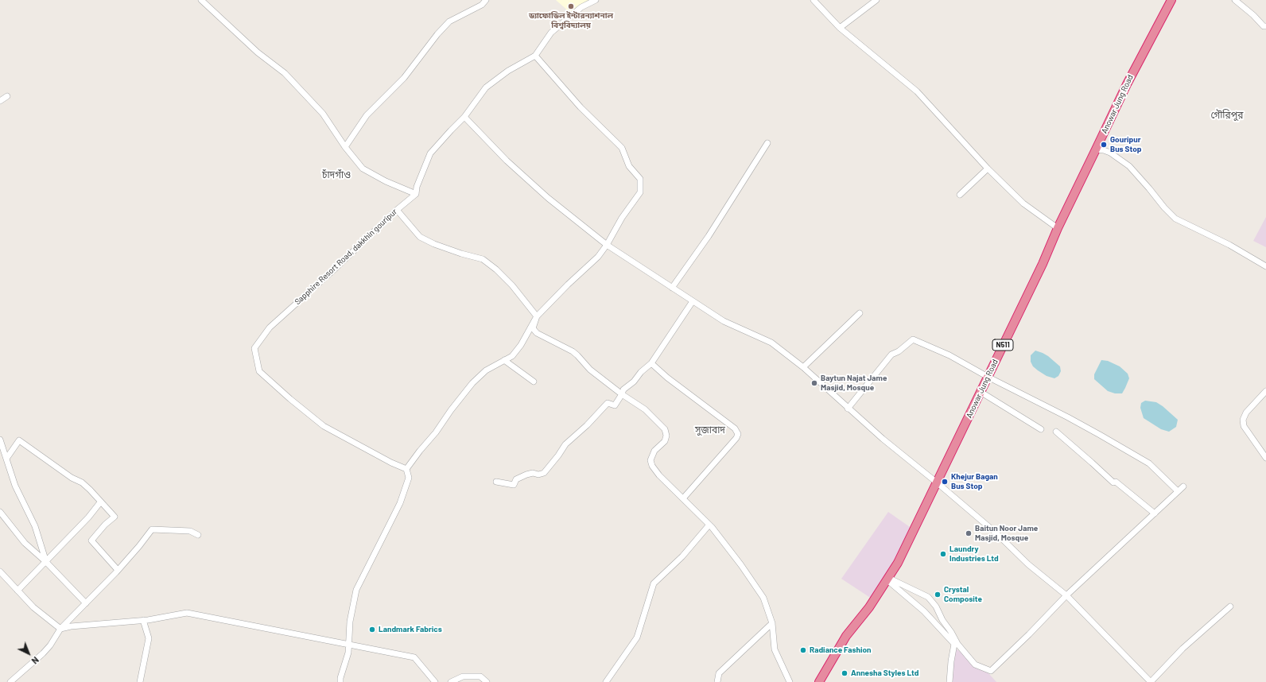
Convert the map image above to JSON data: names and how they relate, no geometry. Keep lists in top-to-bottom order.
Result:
{
  "streets": {
    "highway": ["Anowar Jung Road", "N511"],
    "street": ["Sapphire Resort Road, dakkhin gouripur"]
  },
  "districts": ["গৌরিপুর", "চাঁদগাঁও", "সুজাবাদ"],
  "places": [
    "ড্যাফোডিল ইন্টারন্যাশনাল বিশ্ববিদ্যালয়",
    "Gouripur Bus Stop",
    "Baytun Najat Jame Masjid, Mosque",
    "Khejur Bagan Bus Stop",
    "Baitun Noor Jame Masjid, Mosque",
    "Laundry Industries Ltd",
    "Crystal Composite",
    "Landmark Fabrics",
    "Radiance Fashion",
    "Annesha Styles Ltd"
  ],
  "north": "bottom right"
}
